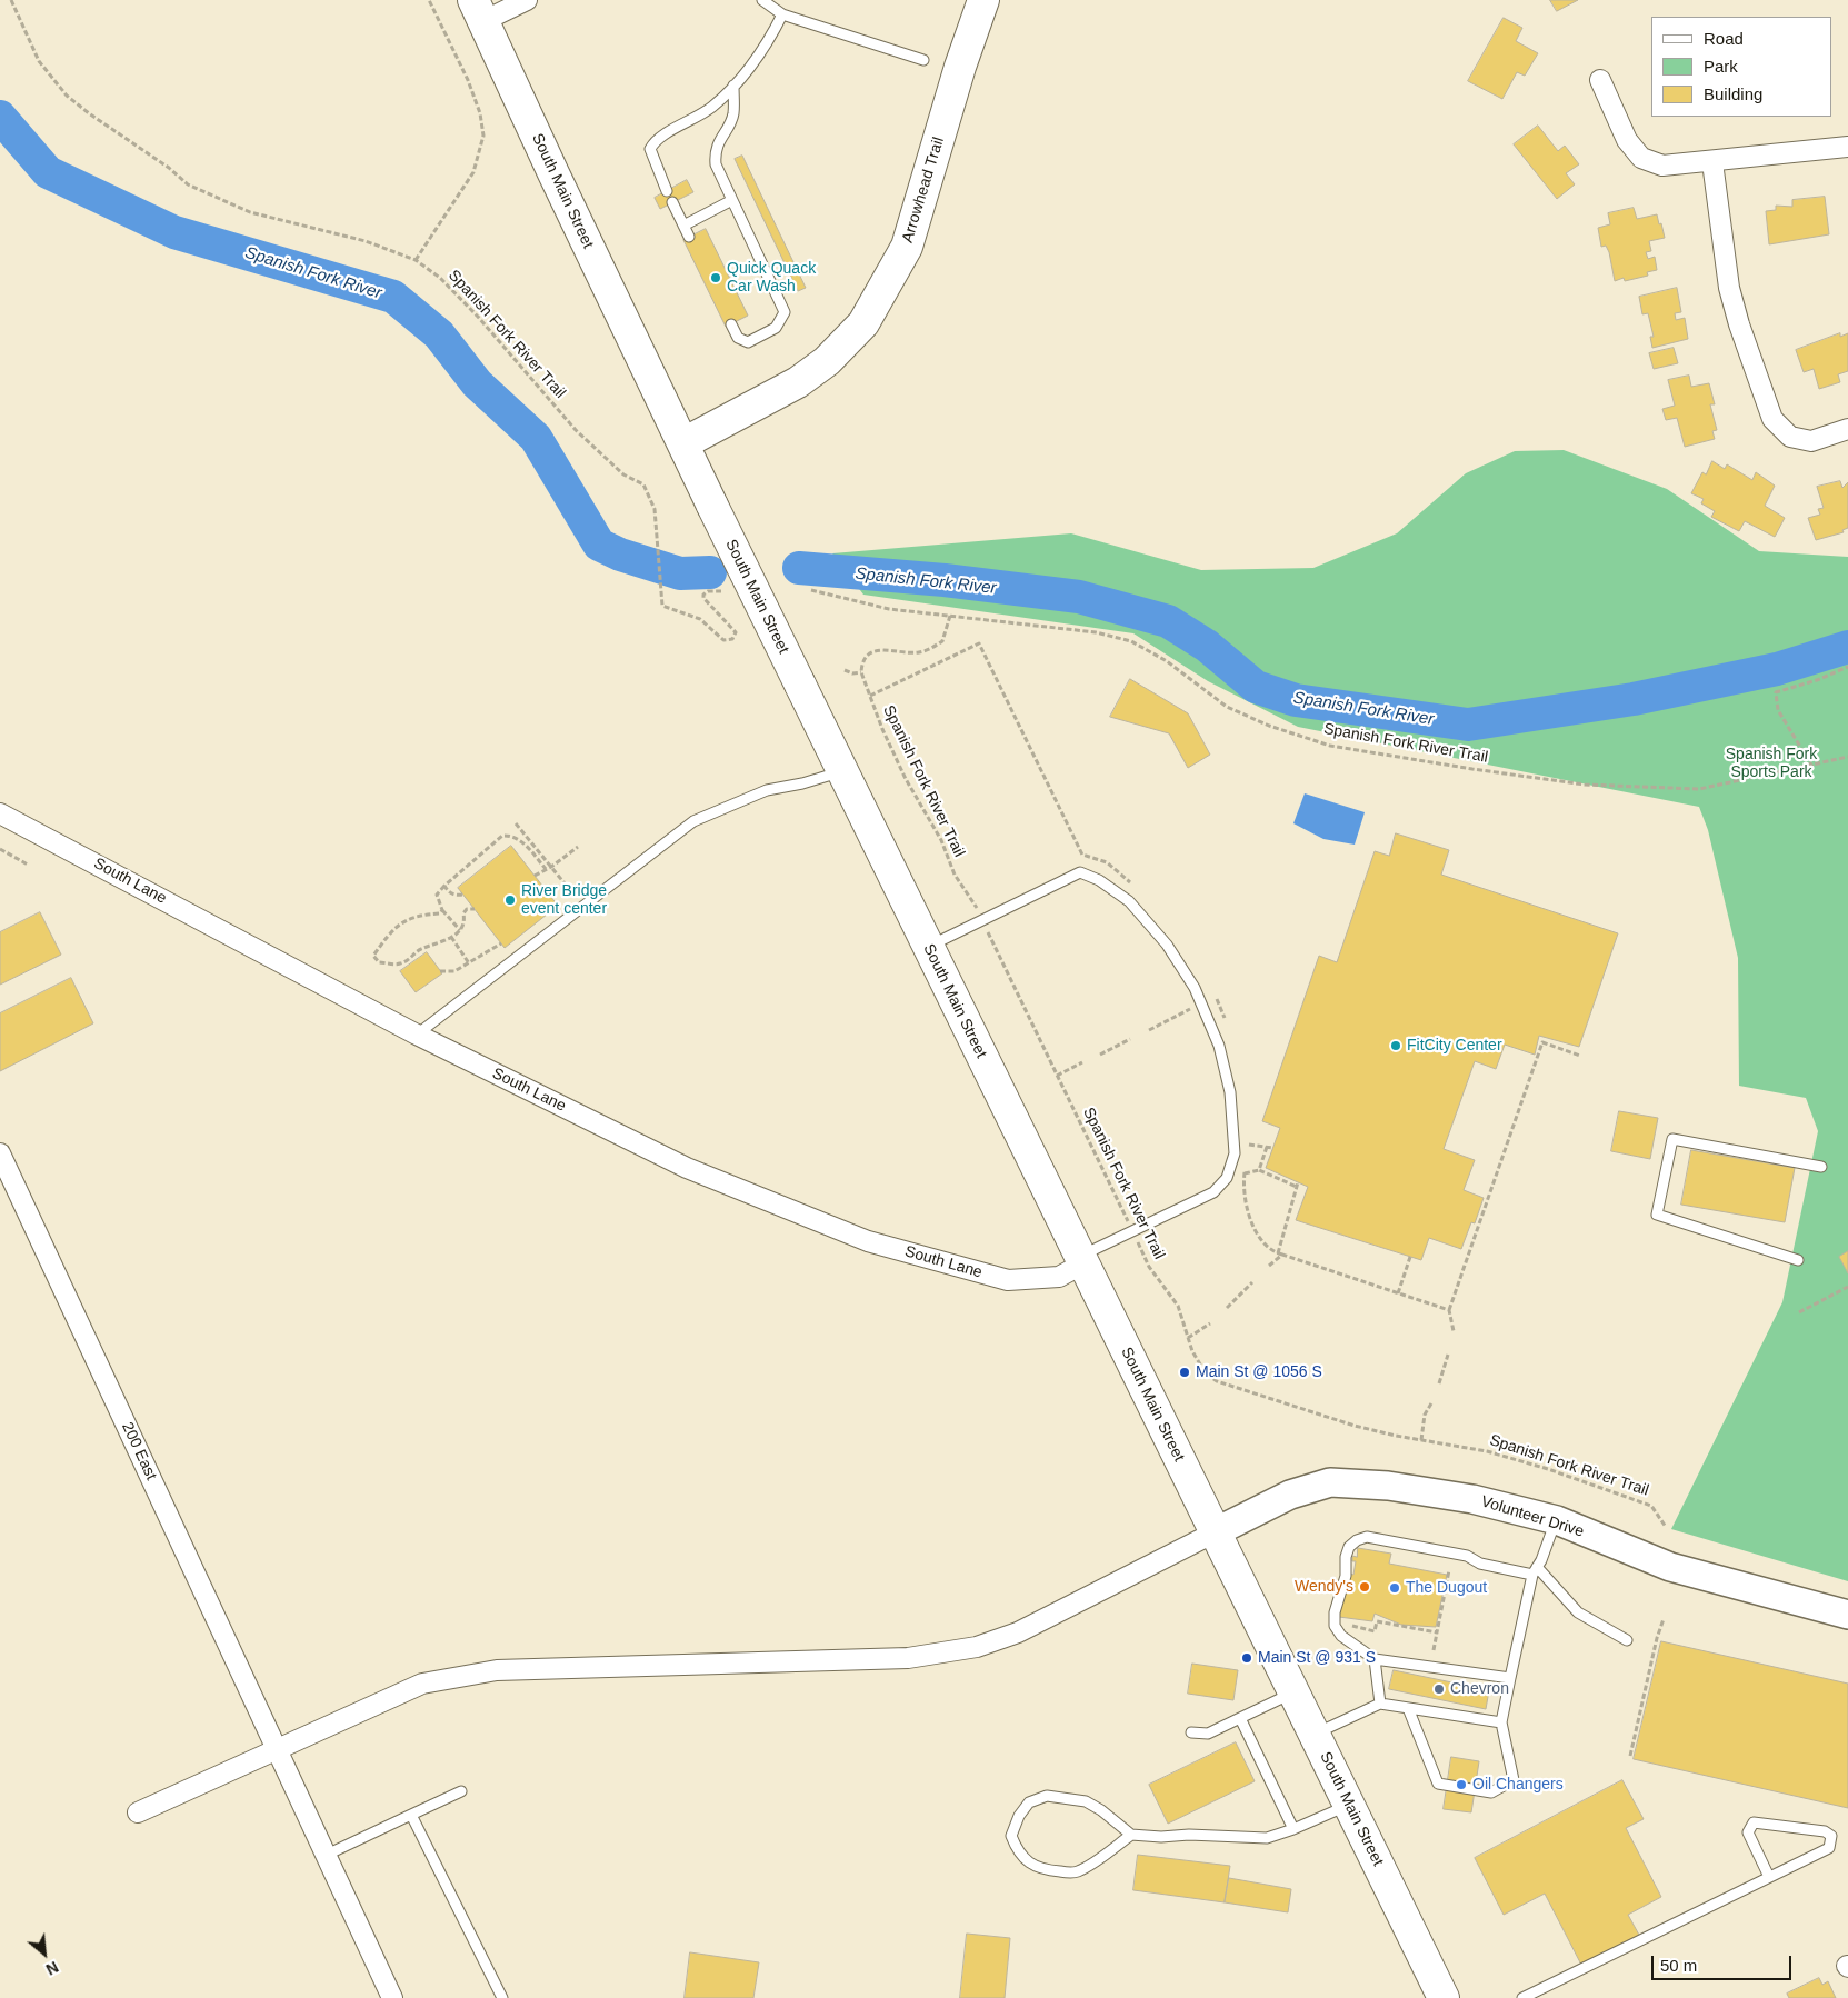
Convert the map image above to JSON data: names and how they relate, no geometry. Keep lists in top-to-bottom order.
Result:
{
  "streets": {
    "main road": ["Arrowhead Trail", "South Main Street"],
    "street": ["South Lane", "200 East", "Volunteer Drive"],
    "path": ["Spanish Fork River Trail"]
  },
  "crossings": [
    ["Arrowhead Trail", "South Main Street"],
    ["South Main Street", "South Lane"],
    ["South Main Street", "Volunteer Drive"]
  ],
  "water": ["Spanish Fork River"],
  "parks": ["Spanish Fork Sports Park"],
  "places": [
    "Quick Quack Car Wash",
    "River Bridge event center",
    "FitCity Center",
    "Main St @ 1056 S",
    "Wendy's",
    "The Dugout",
    "Main St @ 931 S",
    "Chevron",
    "Oil Changers"
  ],
  "legend": ["Road", "Park", "Building"],
  "scale_bar": "50 m",
  "north": "bottom right"
}
